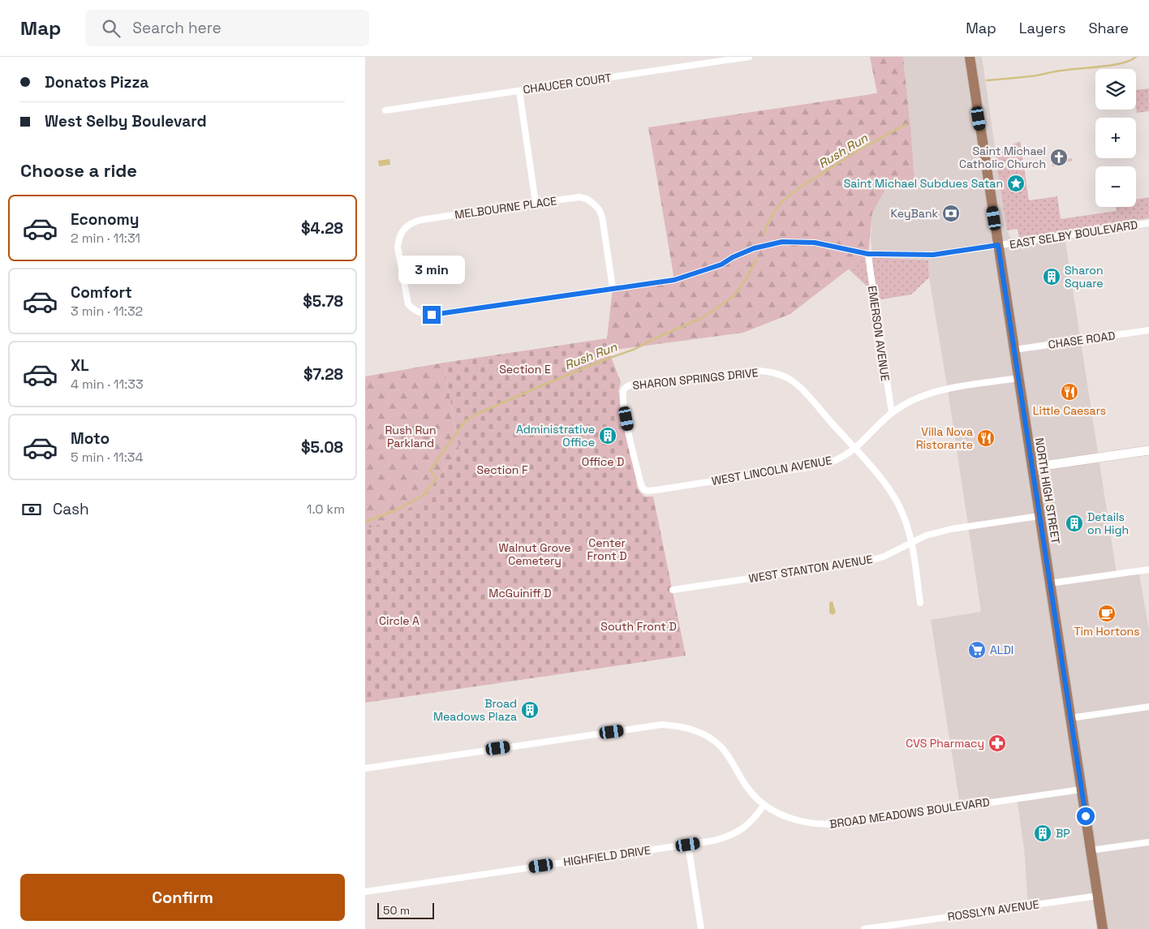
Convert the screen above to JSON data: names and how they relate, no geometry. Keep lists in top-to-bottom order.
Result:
{
  "streets": {
    "main road": ["NORTH HIGH STREET"],
    "street": [
      "CHAUCER COURT",
      "MELBOURNE PLACE",
      "EAST SELBY BOULEVARD",
      "EMERSON AVENUE",
      "CHASE ROAD",
      "SHARON SPRINGS DRIVE",
      "WEST LINCOLN AVENUE",
      "WEST STANTON AVENUE",
      "BROAD MEADOWS BOULEVARD",
      "HIGHFIELD DRIVE",
      "ROSSLYN AVENUE"
    ]
  },
  "crossings": [
    ["MELBOURNE PLACE", "EAST SELBY BOULEVARD"],
    ["EAST SELBY BOULEVARD", "EMERSON AVENUE"],
    ["EAST SELBY BOULEVARD", "NORTH HIGH STREET"],
    ["EMERSON AVENUE", "WEST LINCOLN AVENUE"],
    ["CHASE ROAD", "NORTH HIGH STREET"],
    ["SHARON SPRINGS DRIVE", "WEST LINCOLN AVENUE"],
    ["WEST LINCOLN AVENUE", "NORTH HIGH STREET"],
    ["NORTH HIGH STREET", "WEST STANTON AVENUE"],
    ["NORTH HIGH STREET", "BROAD MEADOWS BOULEVARD"],
    ["NORTH HIGH STREET", "ROSSLYN AVENUE"],
    ["BROAD MEADOWS BOULEVARD", "HIGHFIELD DRIVE"]
  ],
  "water": ["Rush Run"],
  "parks": [
    "Section E",
    "Rush Run Parkland",
    "Office D",
    "Section F",
    "Center Front D",
    "Walnut Grove Cemetery",
    "McGuiniff D",
    "Circle A",
    "South Front D"
  ],
  "places": {
    "church": ["Saint Michael Catholic Church"],
    "place": ["Saint Michael Subdues Satan"],
    "bank": ["KeyBank"],
    "building": [
      "Sharon Square",
      "Administrative Office",
      "Details on High",
      "Broad Meadows Plaza",
      "BP"
    ],
    "restaurant": ["Little Caesars", "Villa Nova Ristorante"],
    "cafe": ["Tim Hortons"],
    "supermarket": ["ALDI"],
    "pharmacy": ["CVS Pharmacy"]
  },
  "scale_bar": "50 m",
  "page": {
    "header": "Map",
    "search": "Search here",
    "nav": ["Map", "Layers", "Share"],
    "banner": ["Donatos Pizza", "West Selby Boulevard"],
    "map_buttons": ["+", "−"],
    "heading": "Choose a ride",
    "list": [
      {
        "name": "Economy",
        "note": "2 min · 11:31",
        "value": "$4.28"
      },
      {
        "name": "Comfort",
        "note": "3 min · 11:32",
        "value": "$5.78"
      },
      {
        "name": "XL",
        "note": "4 min · 11:33",
        "value": "$7.28"
      },
      {
        "name": "Moto",
        "note": "5 min · 11:34",
        "value": "$5.08"
      }
    ],
    "bubble": "3 min",
    "pay": ["Cash", "1.0 km"],
    "buttons": "Confirm",
    "scale": "50 m"
  }
}
